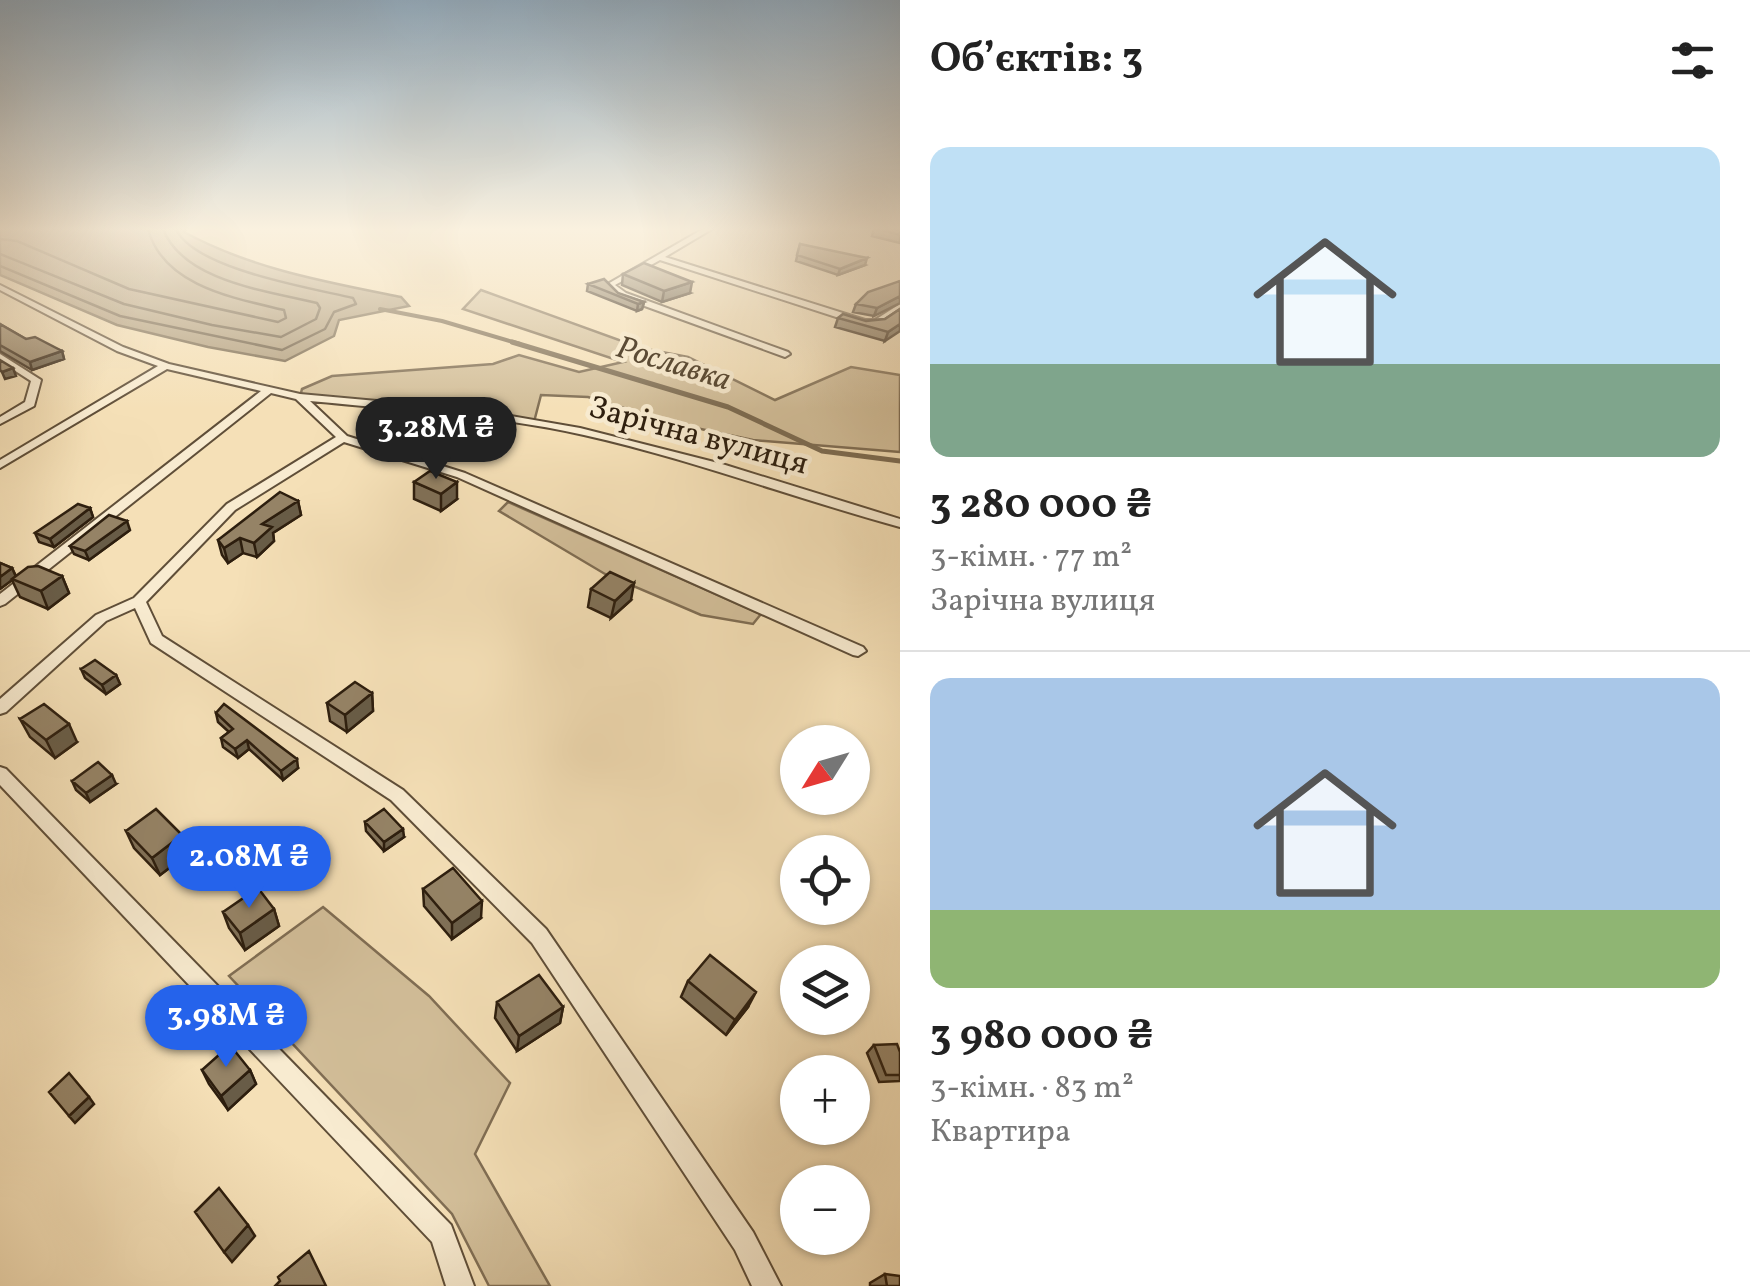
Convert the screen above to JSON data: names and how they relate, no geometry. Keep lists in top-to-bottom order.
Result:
{
  "streets": {
    "street": ["Зарічна вулиця"]
  },
  "water": ["Рославка"],
  "north": "bottom left",
  "page": {
    "heading": "Об’єктів: 3",
    "list": [
      {
        "name": "3 280 000 ₴",
        "note": "3-кімн. · 77 m² · Зарічна вулиця"
      },
      {
        "name": "3 980 000 ₴",
        "note": "3-кімн. · 83 m² · Квартира"
      }
    ],
    "price": ["3.28M ₴", "2.08M ₴", "3.98M ₴"],
    "map_buttons": ["+", "−"]
  }
}
